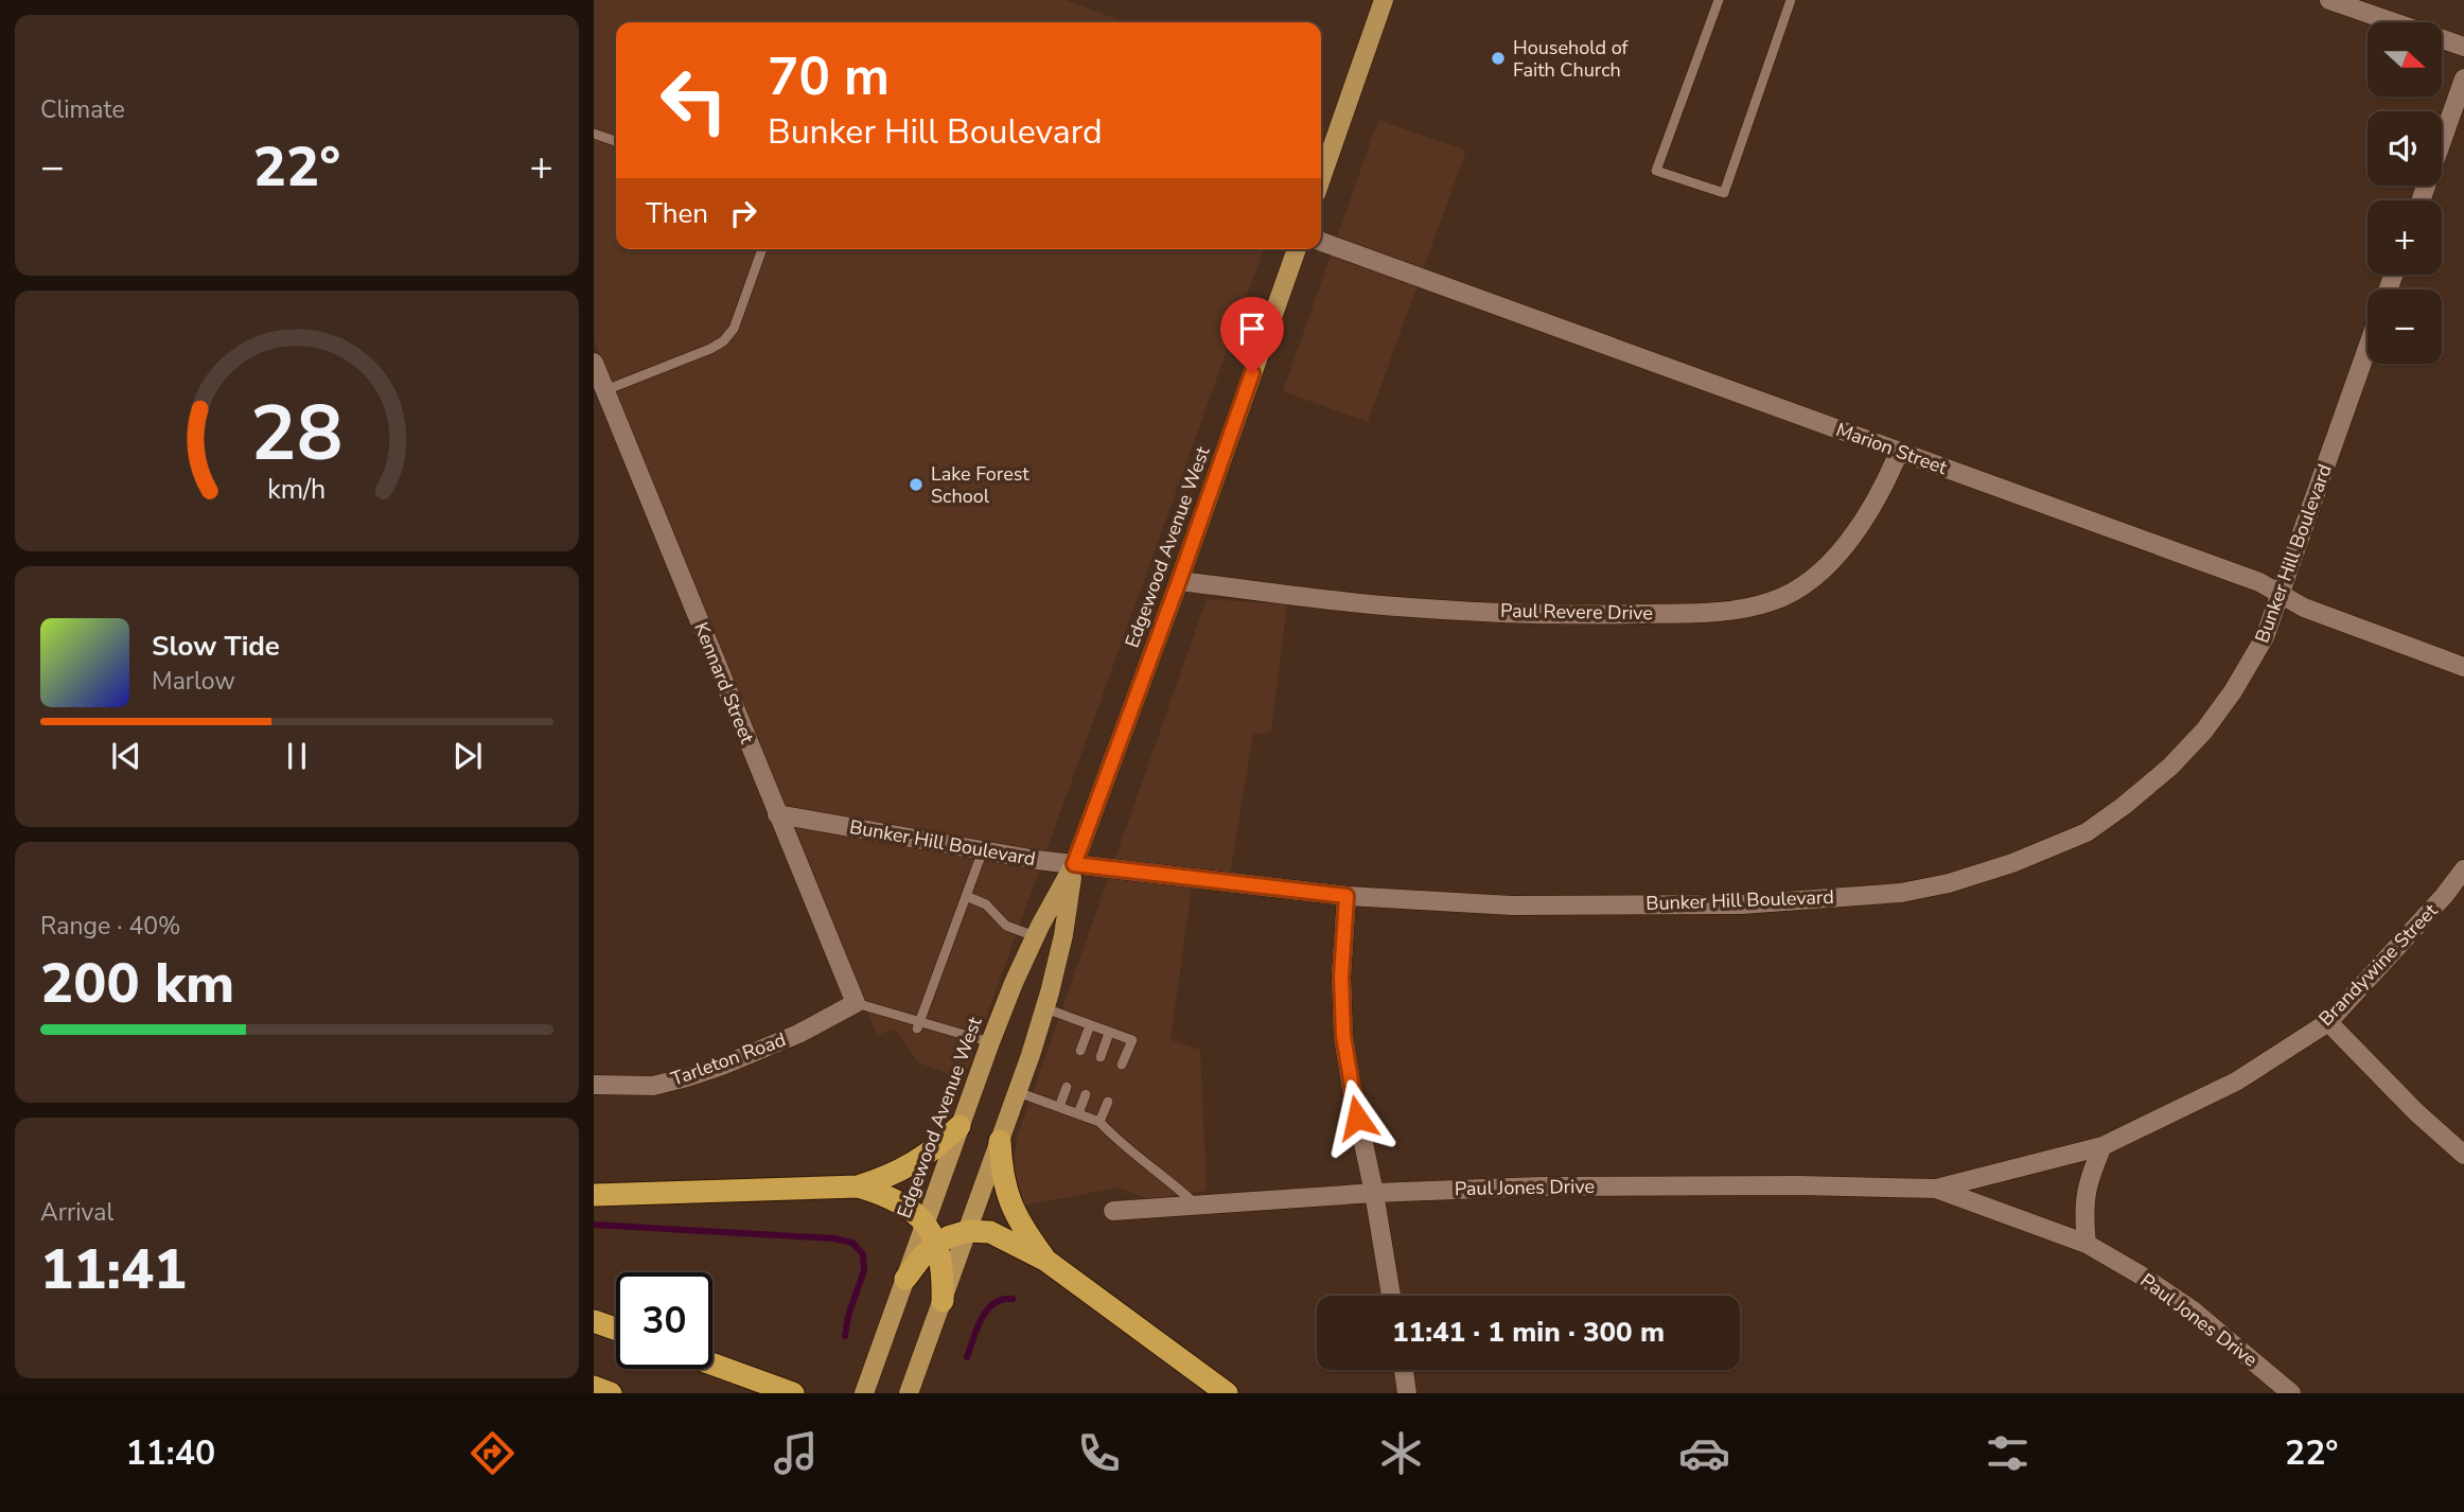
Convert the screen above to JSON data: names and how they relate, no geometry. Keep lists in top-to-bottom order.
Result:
{
  "streets": {
    "main road": ["Edgewood Avenue West"],
    "street": [
      "Marion Street",
      "Bunker Hill Boulevard",
      "Paul Revere Drive",
      "Kennard Street",
      "Brandywine Street",
      "Tarleton Road",
      "Paul Jones Drive"
    ]
  },
  "crossings": [
    ["Marion Street", "Bunker Hill Boulevard"],
    ["Marion Street", "Paul Revere Drive"],
    ["Edgewood Avenue West", "Bunker Hill Boulevard"],
    ["Edgewood Avenue West", "Paul Revere Drive"],
    ["Bunker Hill Boulevard", "Kennard Street"],
    ["Kennard Street", "Tarleton Road"],
    ["Brandywine Street", "Paul Jones Drive"]
  ],
  "places": ["Household of Faith Church", "Lake Forest School"],
  "north": "right",
  "page": {
    "tile": [
      "Climate",
      ["Range · 40%", "200 km"],
      ["Arrival", "11:41"]
    ],
    "map_buttons": ["+", "−"],
    "turn": ["70 m", "Bunker Hill Boulevard"],
    "heat": ["−", "22°", "+"],
    "then": "Then",
    "song": ["Slow Tide", "Marlow"],
    "limit": "30",
    "trip": "11:41 · 1 min · 300 m",
    "tabs": ["11:40", "22°"],
    "gauge": ["28", "km/h"]
  }
}
